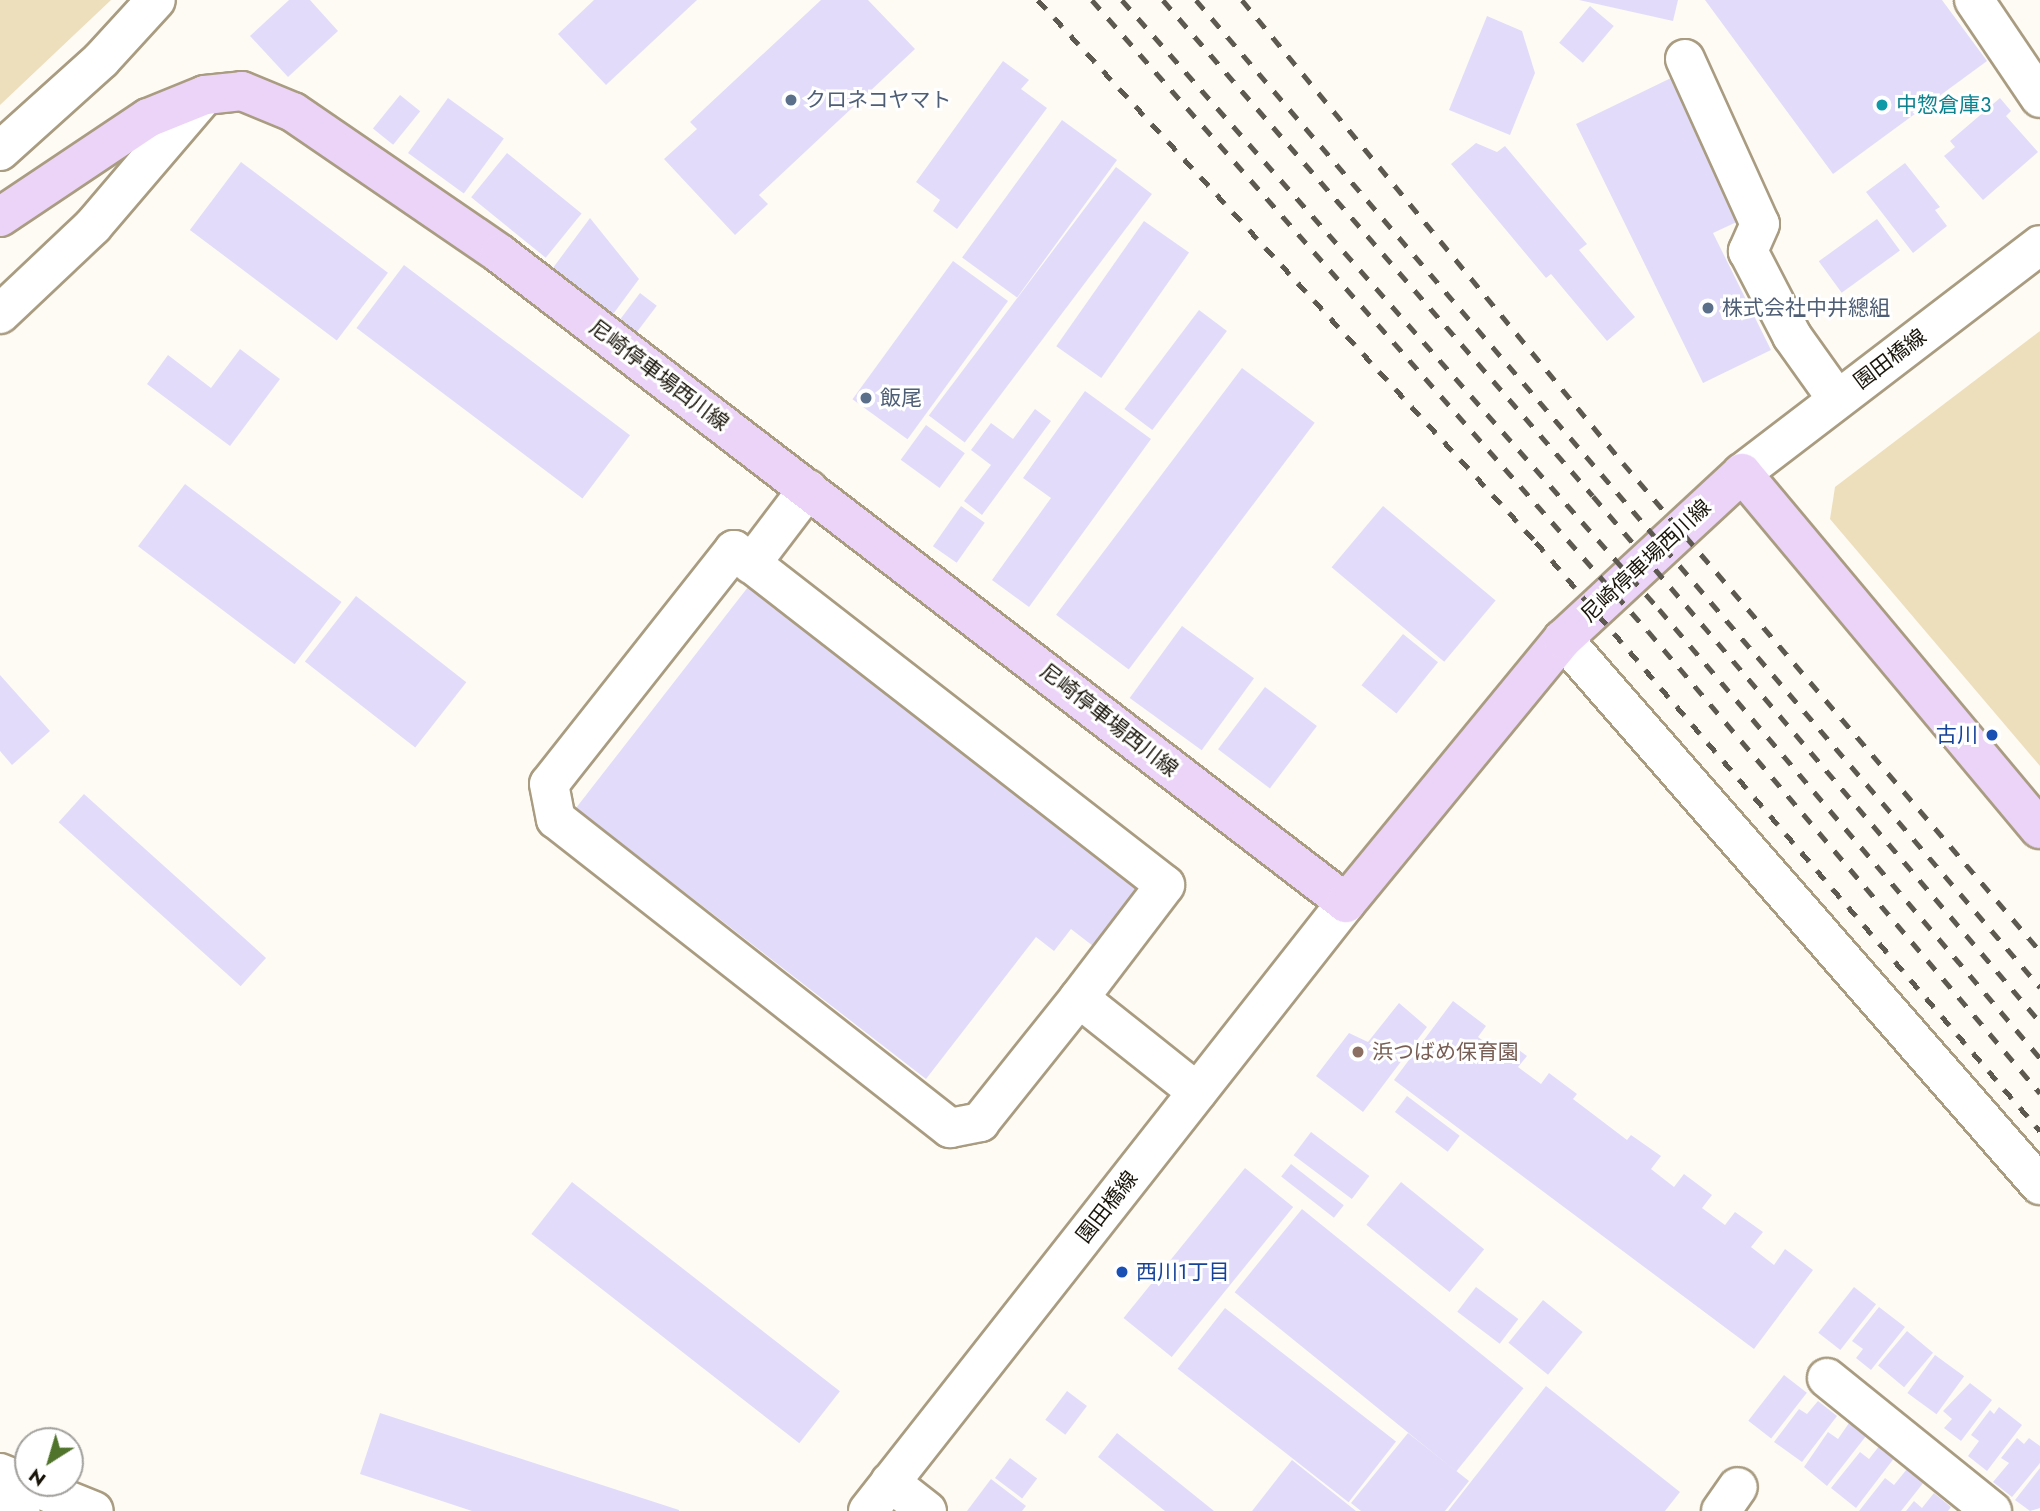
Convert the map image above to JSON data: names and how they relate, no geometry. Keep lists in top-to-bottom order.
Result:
{
  "streets": {
    "main road": ["尼崎停車場西川線"],
    "street": ["園田橋線"]
  },
  "crossings": [
    ["園田橋線", "尼崎停車場西川線"]
  ],
  "places": [
    "クロネコヤマト",
    "中惣倉庫3",
    "株式会社中井總組",
    "飯尾",
    "古川",
    "浜つばめ保育園",
    "西川1丁目"
  ],
  "north": "bottom left"
}
